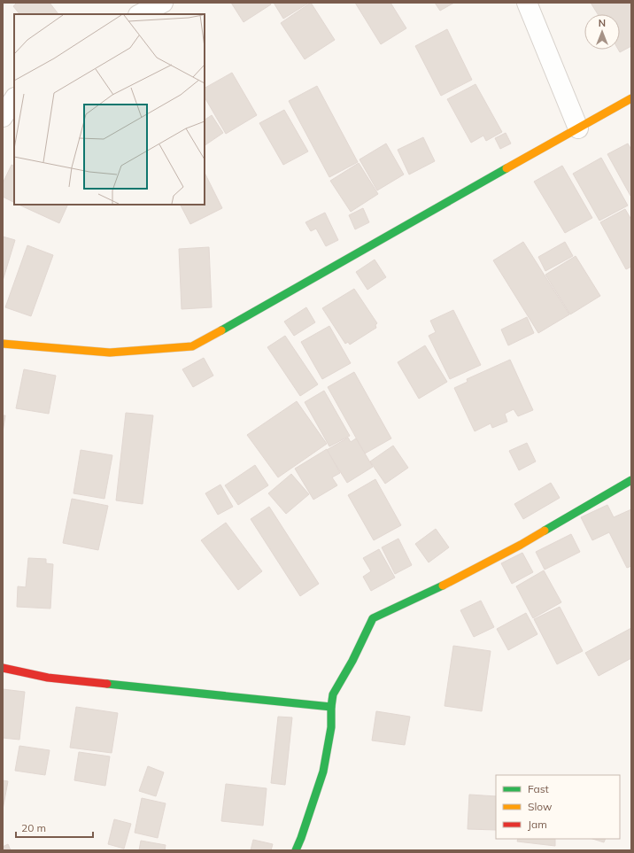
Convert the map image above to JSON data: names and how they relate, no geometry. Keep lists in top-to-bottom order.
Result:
{
  "legend": ["Fast", "Slow", "Jam"],
  "scale_bar": "20 m",
  "north": "top"
}
